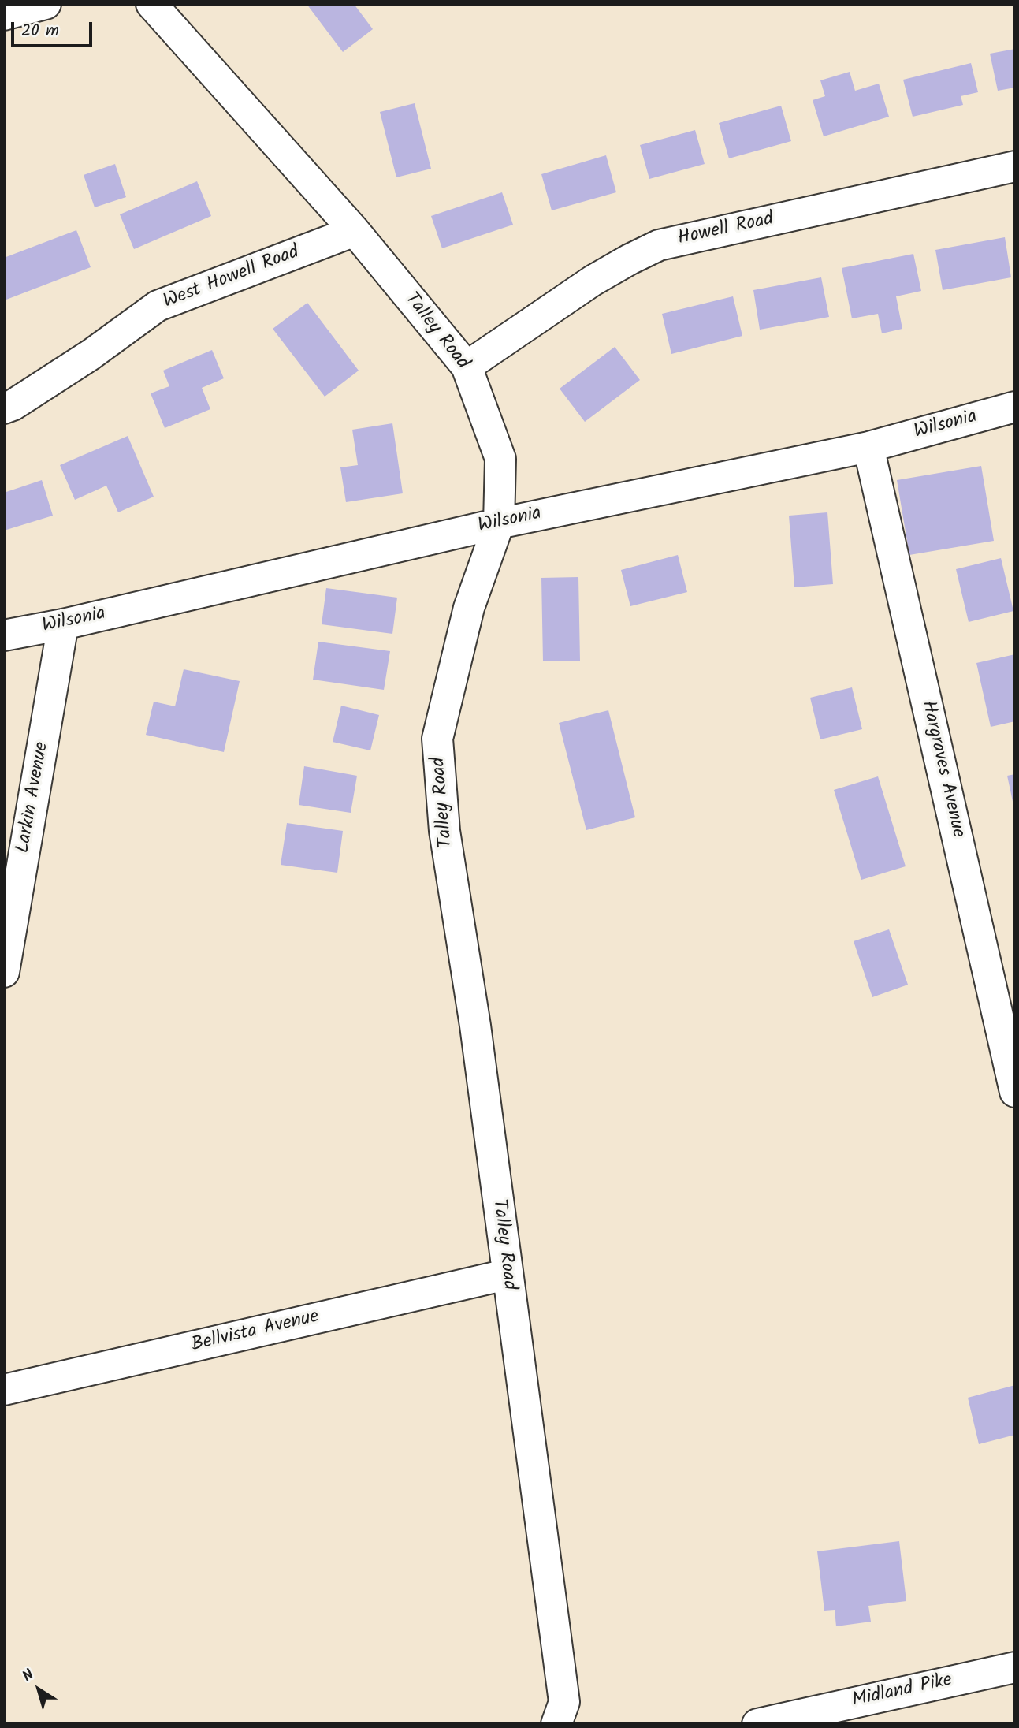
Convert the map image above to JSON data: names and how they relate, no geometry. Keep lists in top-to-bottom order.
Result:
{
  "streets": {
    "street": [
      "Howell Road",
      "West Howell Road",
      "Talley Road",
      "Wilsonia",
      "Hargraves Avenue",
      "Larkin Avenue",
      "Bellvista Avenue",
      "Midland Pike"
    ]
  },
  "crossings": [
    ["Howell Road", "Talley Road"],
    ["West Howell Road", "Talley Road"],
    ["Talley Road", "Wilsonia"],
    ["Talley Road", "Bellvista Avenue"],
    ["Wilsonia", "Hargraves Avenue"],
    ["Wilsonia", "Larkin Avenue"]
  ],
  "scale_bar": "20 m",
  "north": "top left"
}
